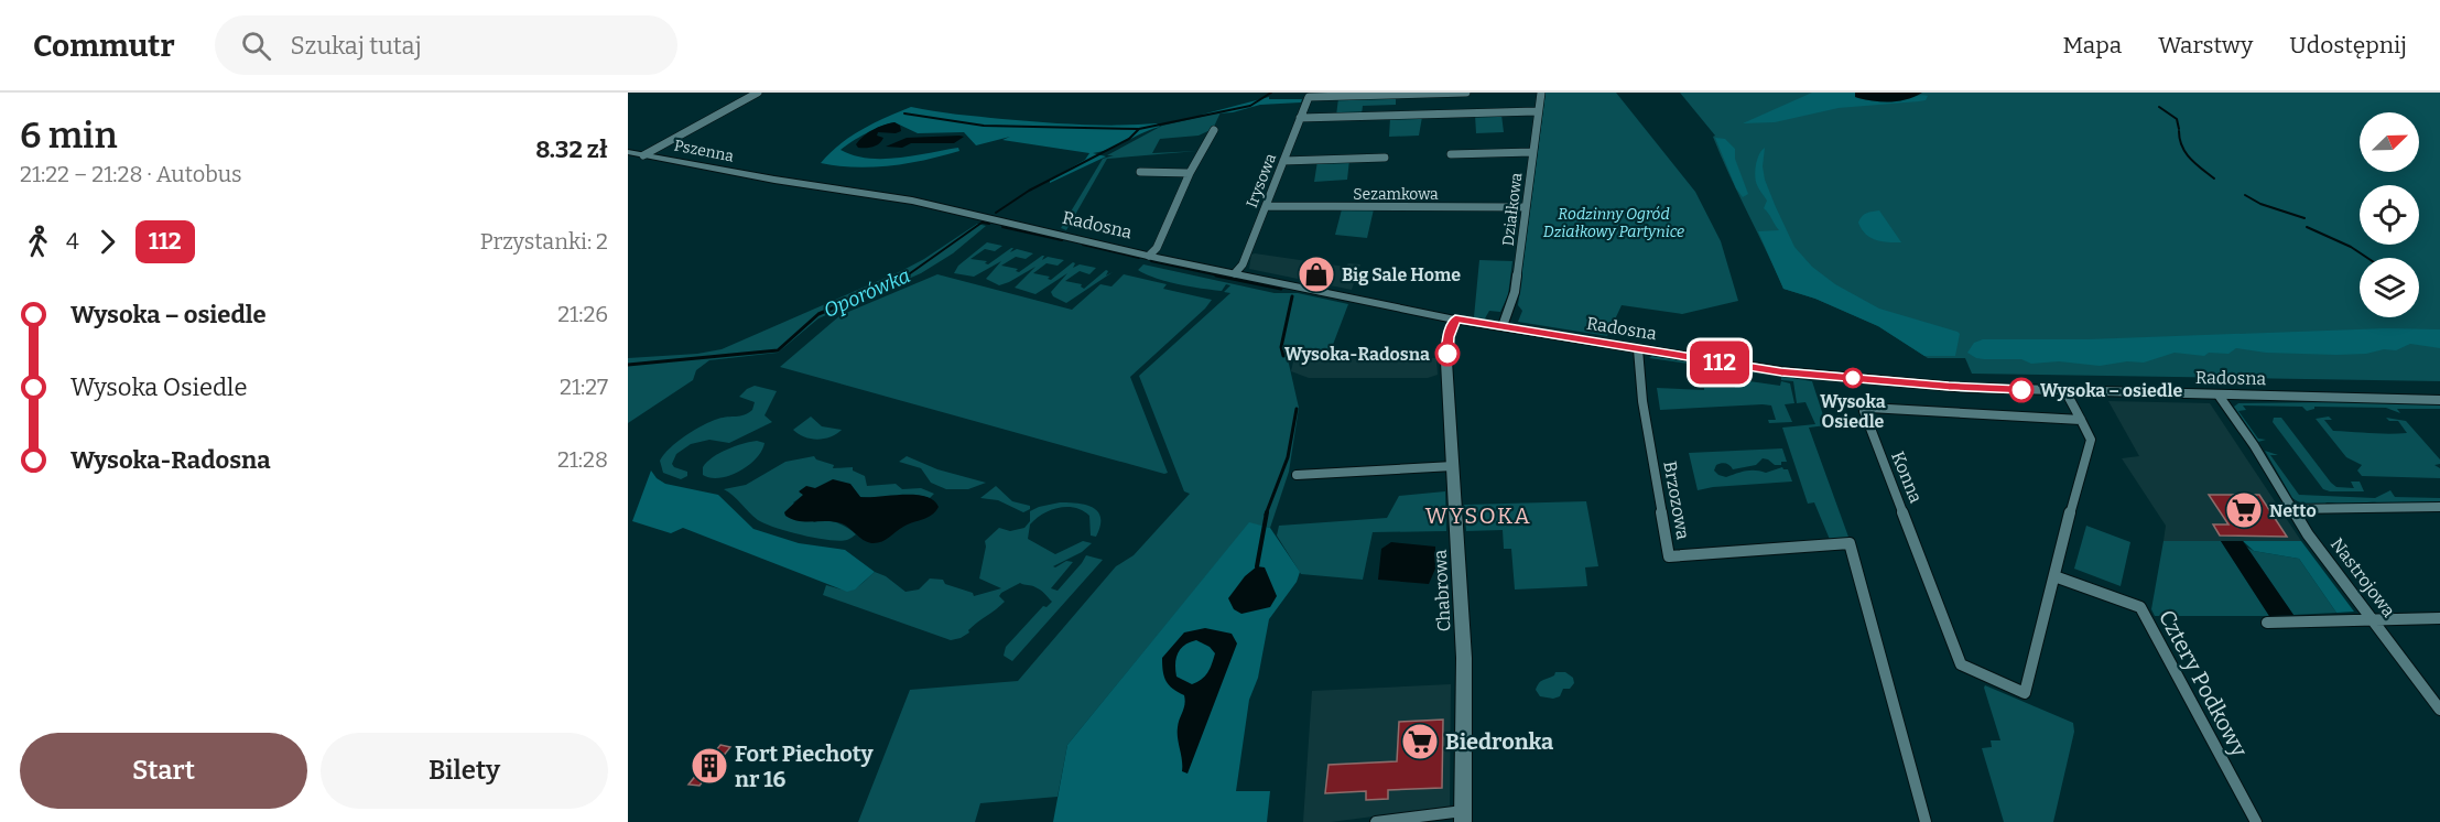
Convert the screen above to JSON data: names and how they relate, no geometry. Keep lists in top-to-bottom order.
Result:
{
  "streets": {
    "street": [
      "Pszenna",
      "Irysowa",
      "Sezamkowa",
      "Działkowa",
      "Radosna",
      "Konna",
      "Brzozowa",
      "Nastrojowa",
      "Chabrowa",
      "Cztery Podkowy"
    ]
  },
  "crossings": [
    ["Pszenna", "Radosna"],
    ["Irysowa", "Sezamkowa"],
    ["Irysowa", "Radosna"],
    ["Sezamkowa", "Działkowa"],
    ["Działkowa", "Radosna"],
    ["Radosna", "Brzozowa"],
    ["Radosna", "Nastrojowa"],
    ["Radosna", "Chabrowa"],
    ["Konna", "Cztery Podkowy"]
  ],
  "districts": ["WYSOKA"],
  "water": ["Oporówka"],
  "parks": ["Rodzinny Ogród Działkowy Partynice"],
  "places": {
    "shop": ["Big Sale Home"],
    "other": ["Wysoka-Radosna", "Wysoka Osiedle", "Wysoka – osiedle"],
    "supermarket": ["Netto", "Biedronka"],
    "building": ["Fort Piechoty nr 16"]
  },
  "lines": ["bus line 112"],
  "north": "top right",
  "page": {
    "header": "Commutr",
    "search": "Szukaj tutaj",
    "nav": ["Mapa", "Warstwy", "Udostępnij"],
    "heading": ["6 min", "21:22 – 21:28 · Autobus", "8.32 zł"],
    "on_map": "112",
    "legs": ["4", "112", "Przystanki: 2"],
    "list": [
      {
        "name": "Wysoka – osiedle",
        "value": "21:26"
      },
      {
        "name": "Wysoka Osiedle",
        "value": "21:27"
      },
      {
        "name": "Wysoka-Radosna",
        "value": "21:28"
      }
    ],
    "buttons": ["Start", "Bilety"]
  }
}
